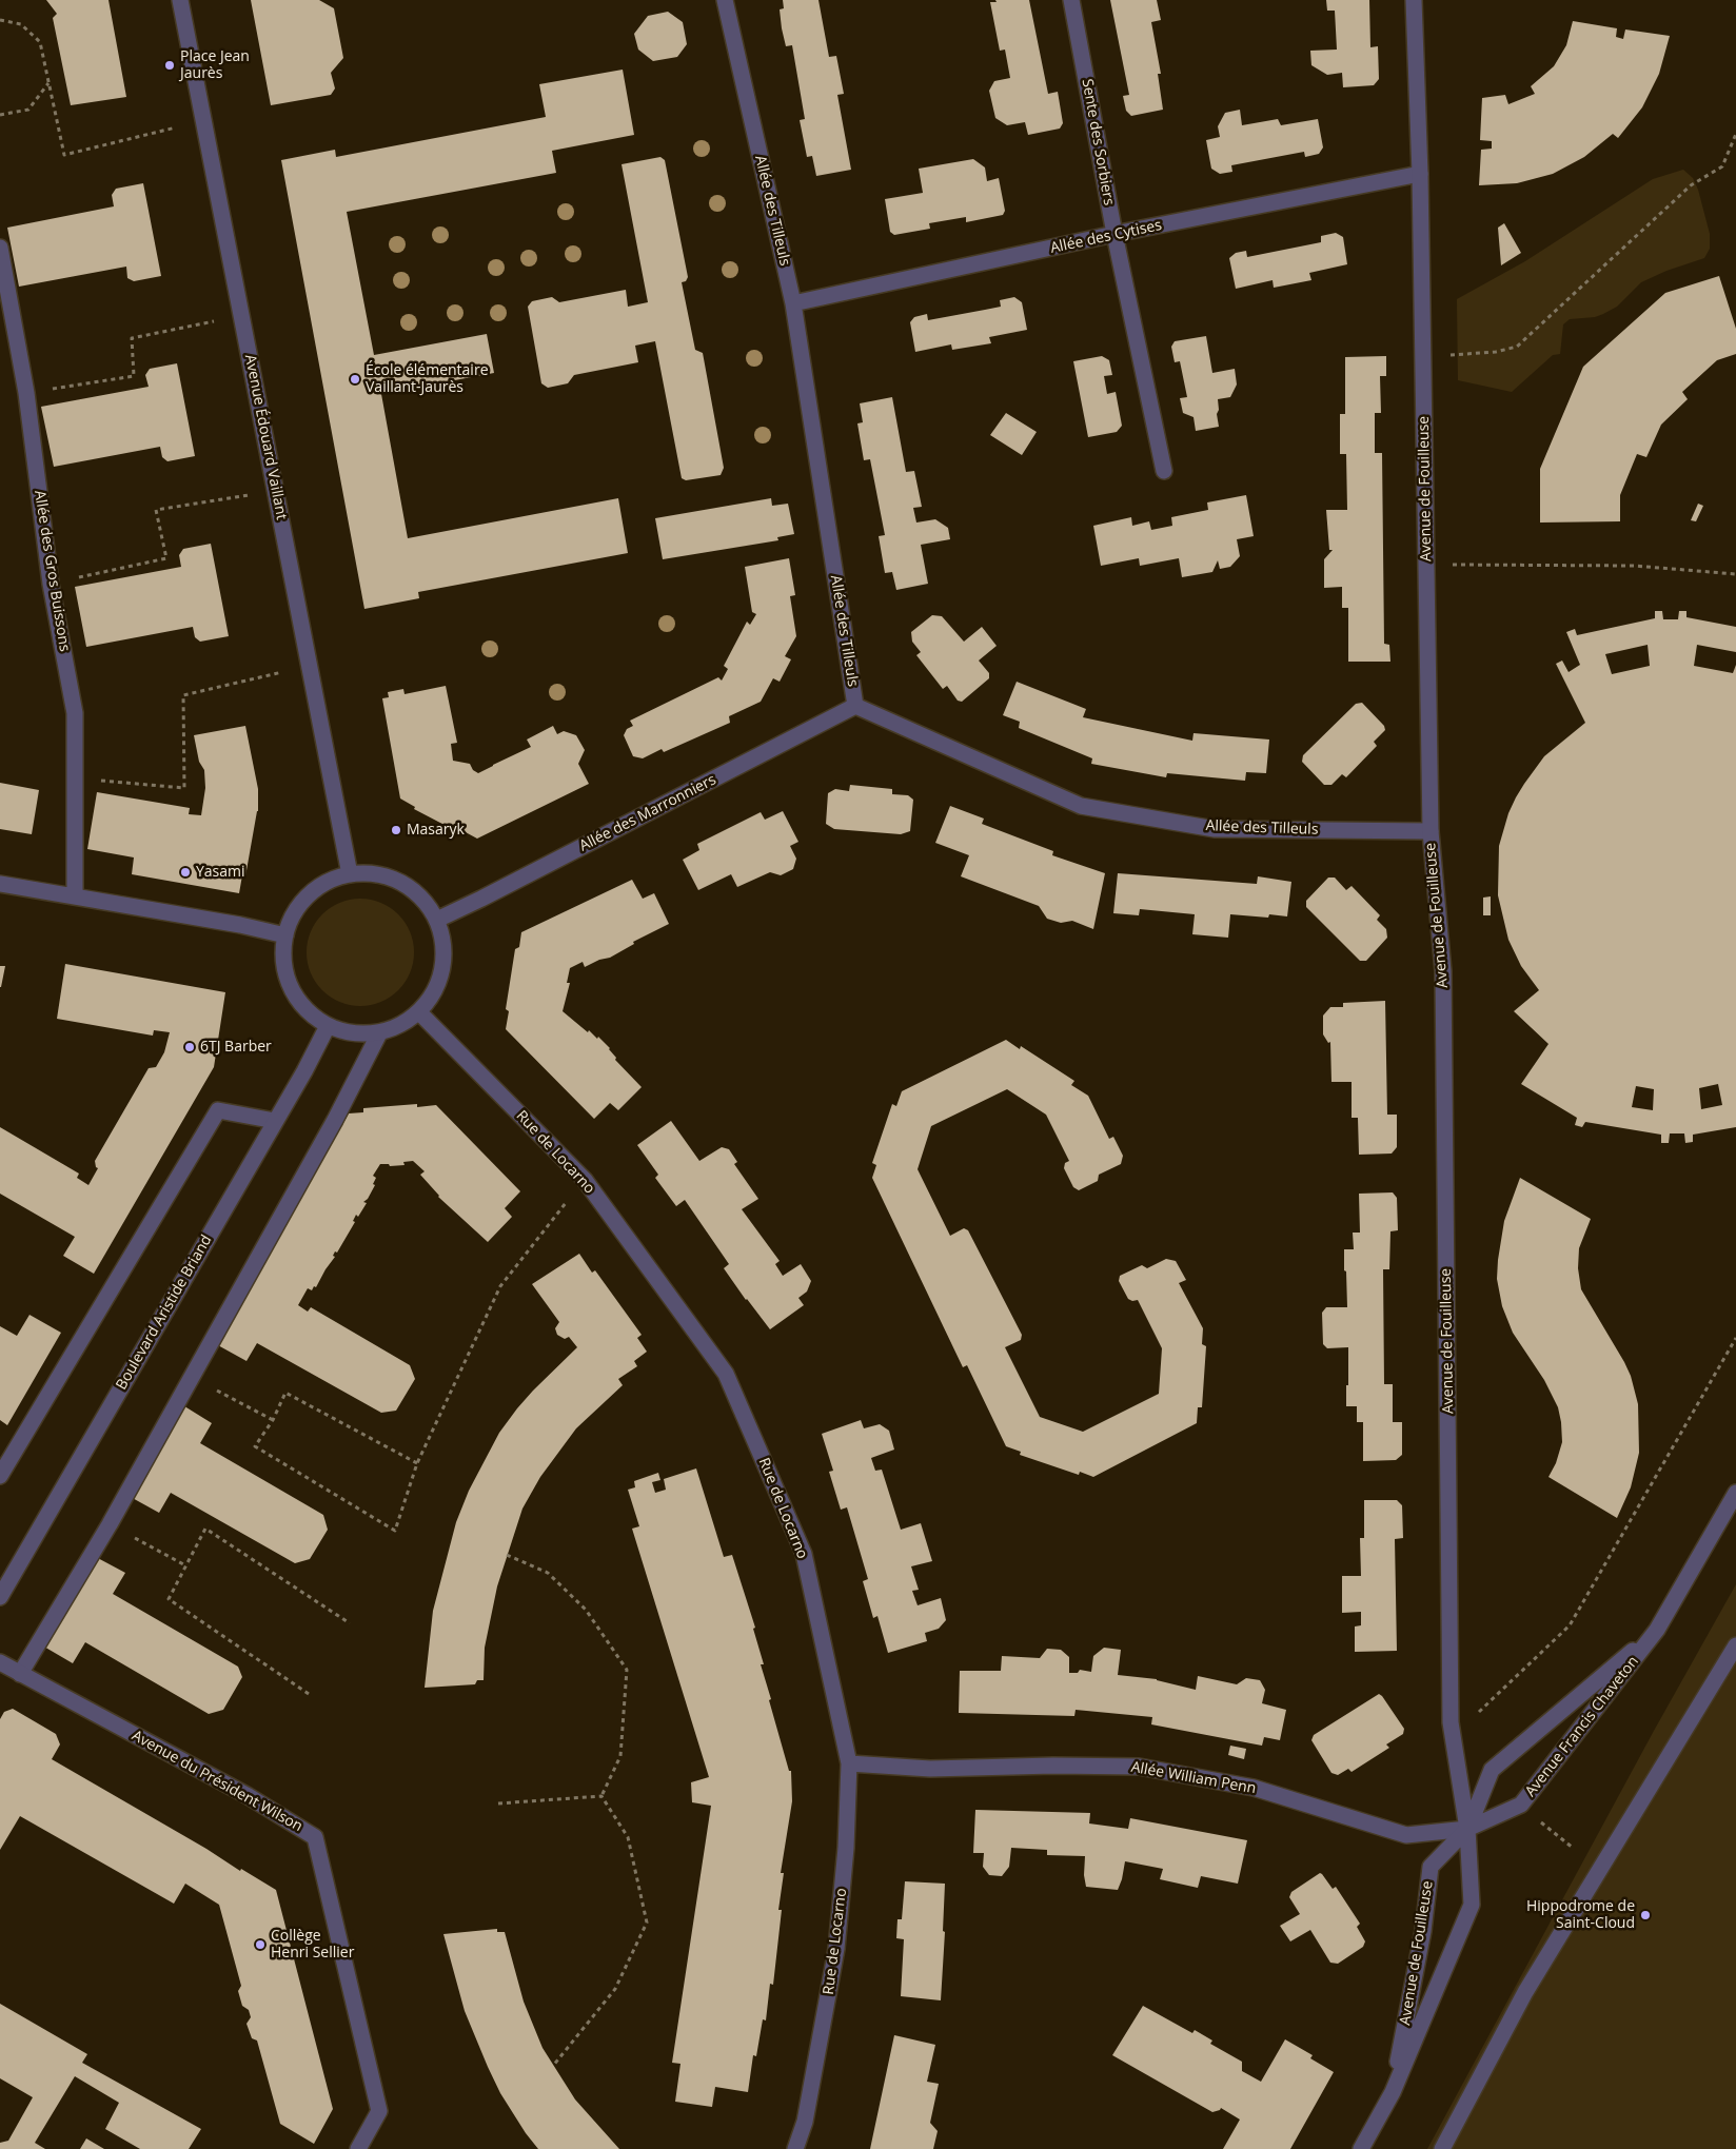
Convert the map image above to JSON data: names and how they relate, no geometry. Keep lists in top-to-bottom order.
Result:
{
  "streets": {
    "street": [
      "Sente des Sorbiers",
      "Allée des Tilleuls",
      "Allée des Cytises",
      "Avenue Édouard Vaillant",
      "Avenue de Fouilleuse",
      "Allée des Gros Buissons",
      "Allée des Marronniers",
      "Rue de Locarno",
      "Boulevard Aristide Briand",
      "Avenue Francis Chaveton",
      "Allée William Penn",
      "Avenue du Président Wilson"
    ]
  },
  "crossings": [
    ["Sente des Sorbiers", "Allée des Cytises"],
    ["Allée des Tilleuls", "Allée des Cytises"],
    ["Allée des Tilleuls", "Avenue de Fouilleuse"],
    ["Allée des Tilleuls", "Allée des Marronniers"],
    ["Allée des Cytises", "Avenue de Fouilleuse"],
    ["Avenue Édouard Vaillant", "Allée des Marronniers"],
    ["Avenue Édouard Vaillant", "Rue de Locarno"],
    ["Avenue Édouard Vaillant", "Boulevard Aristide Briand"],
    ["Avenue de Fouilleuse", "Avenue Francis Chaveton"],
    ["Avenue de Fouilleuse", "Allée William Penn"],
    ["Allée des Marronniers", "Rue de Locarno"],
    ["Allée des Marronniers", "Boulevard Aristide Briand"],
    ["Rue de Locarno", "Boulevard Aristide Briand"],
    ["Rue de Locarno", "Allée William Penn"],
    ["Avenue Francis Chaveton", "Allée William Penn"]
  ],
  "places": [
    "Place Jean Jaurès",
    "École élémentaire Vaillant-Jaurès",
    "Masaryk",
    "Yasami",
    "6TJ Barber",
    "Hippodrome de Saint-Cloud",
    "Collège Henri Sellier"
  ]
}
